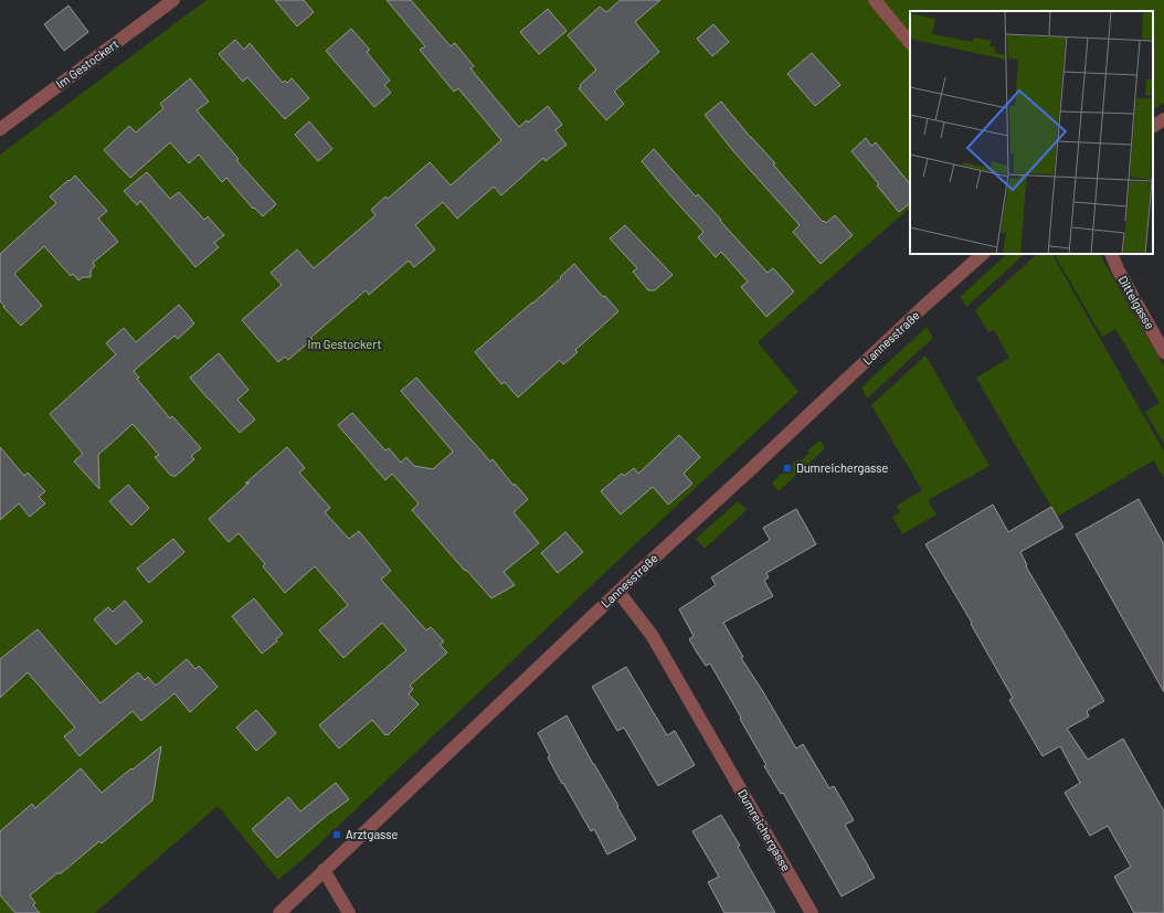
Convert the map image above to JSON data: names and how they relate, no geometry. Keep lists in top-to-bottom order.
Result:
{
  "streets": {
    "street": [
      "Im Gestockert",
      "Dittelgasse",
      "Lannesstraße",
      "Dumreichergasse"
    ]
  },
  "crossings": [
    ["Lannesstraße", "Dumreichergasse"]
  ],
  "parks": ["Im Gestockert"],
  "places": {
    "transit": ["Dumreichergasse", "Arztgasse"]
  }
}
